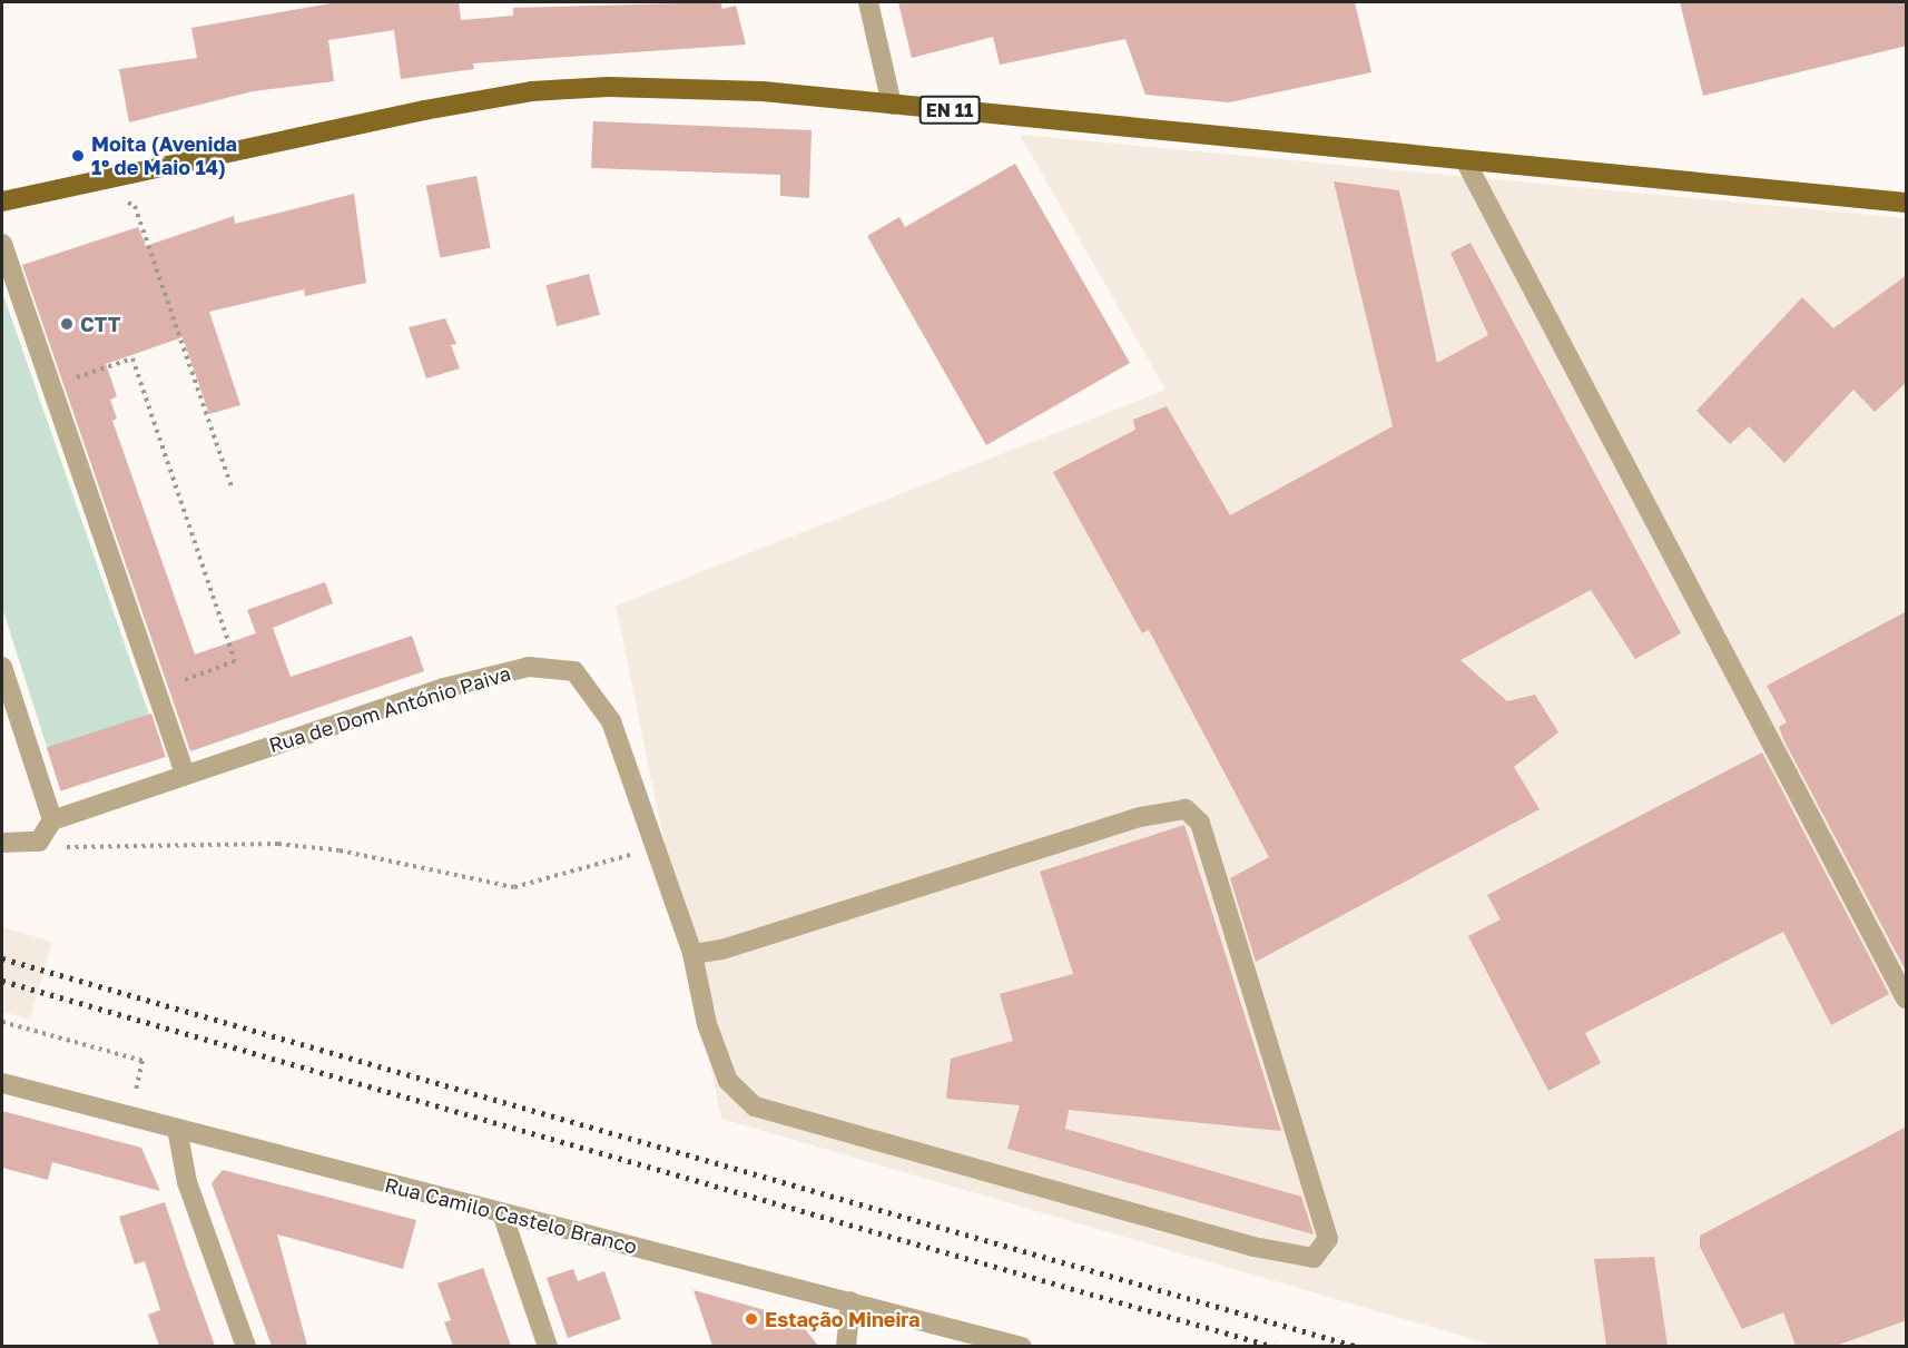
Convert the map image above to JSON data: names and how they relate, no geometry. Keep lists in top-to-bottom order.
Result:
{
  "streets": {
    "main road": ["EN 11"],
    "street": ["Rua de Dom António Paiva", "Rua Camilo Castelo Branco"]
  },
  "places": ["Moita (Avenida 1º de Maio 14)", "CTT", "Estação Mineira"]
}
